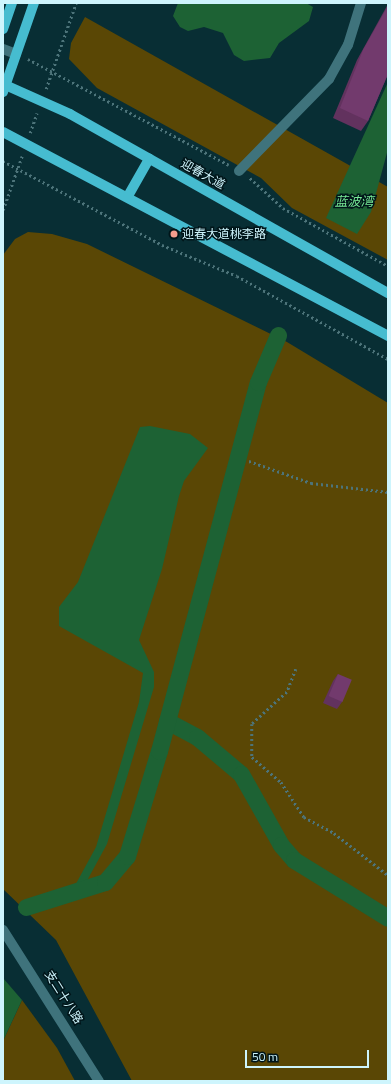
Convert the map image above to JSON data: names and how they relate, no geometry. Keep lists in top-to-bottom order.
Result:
{
  "streets": {
    "main road": ["迎春大道"],
    "street": ["支二十八路"]
  },
  "water": ["蓝波湾"],
  "places": ["迎春大道桃李路"],
  "scale_bar": "50 m"
}
